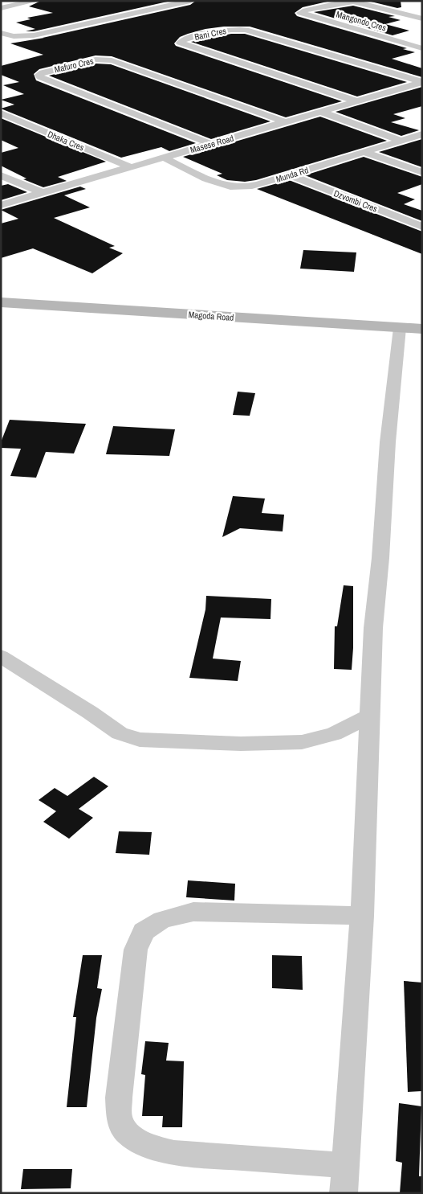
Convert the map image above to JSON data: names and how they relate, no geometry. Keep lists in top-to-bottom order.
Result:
{
  "streets": {
    "street": [
      "Mangondo Cres",
      "Bani Cres",
      "Mafuro Cres",
      "Dhaka Cres",
      "Masese Road",
      "Munda Rd",
      "Dzvombi Cres",
      "Magoda Road"
    ]
  },
  "crossings": [
    ["Bani Cres", "Masese Road"],
    ["Mafuro Cres", "Masese Road"],
    ["Dhaka Cres", "Masese Road"],
    ["Masese Road", "Munda Rd"],
    ["Munda Rd", "Dzvombi Cres"]
  ]
}
